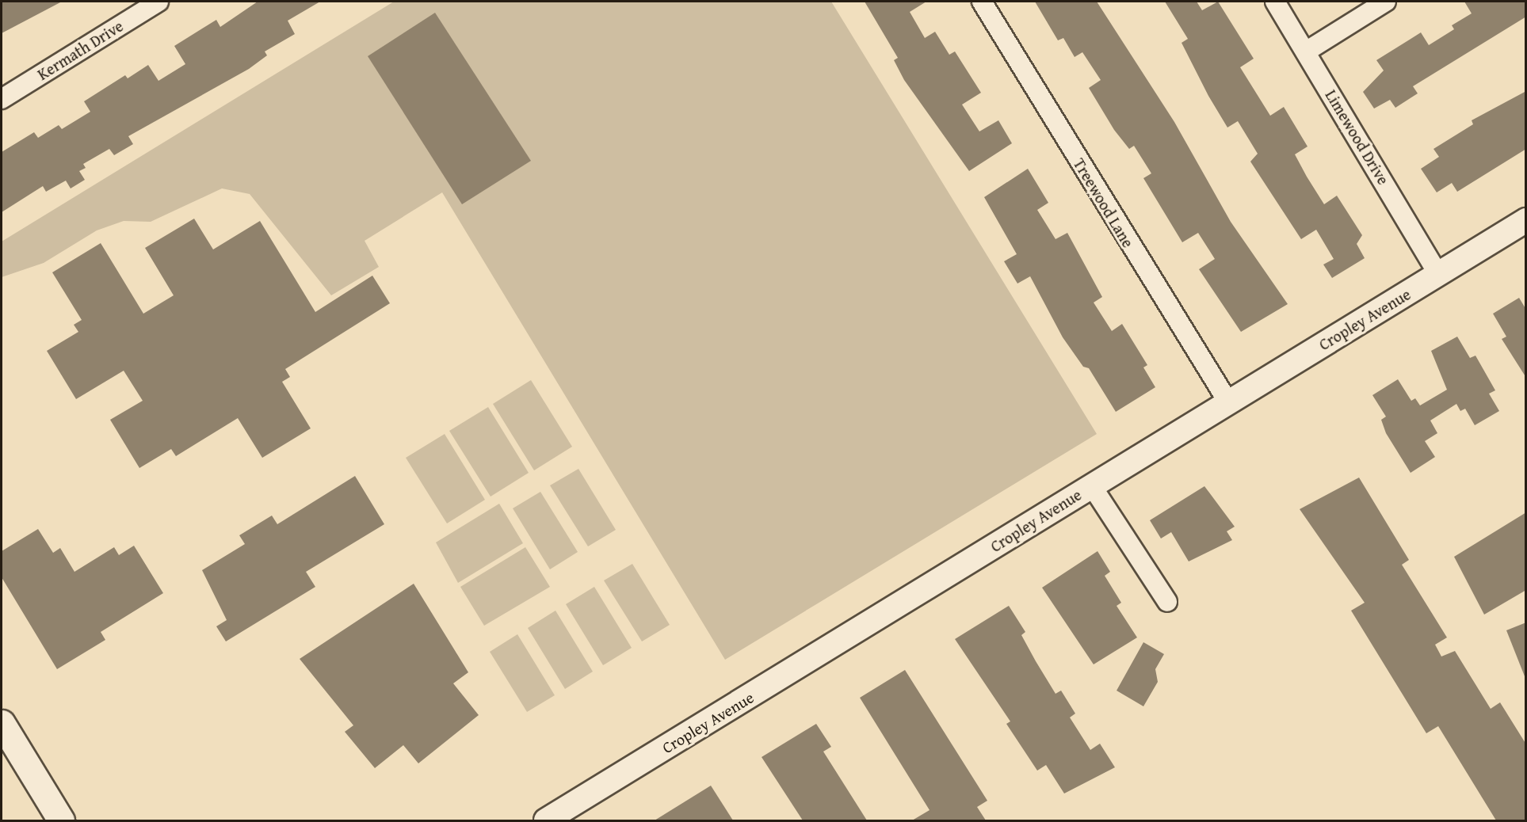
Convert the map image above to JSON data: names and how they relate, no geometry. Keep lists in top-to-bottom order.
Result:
{
  "streets": {
    "street": [
      "Kermath Drive",
      "Limewood Drive",
      "Treewood Lane",
      "Cropley Avenue"
    ]
  },
  "crossings": [
    ["Limewood Drive", "Cropley Avenue"],
    ["Treewood Lane", "Cropley Avenue"]
  ]
}
